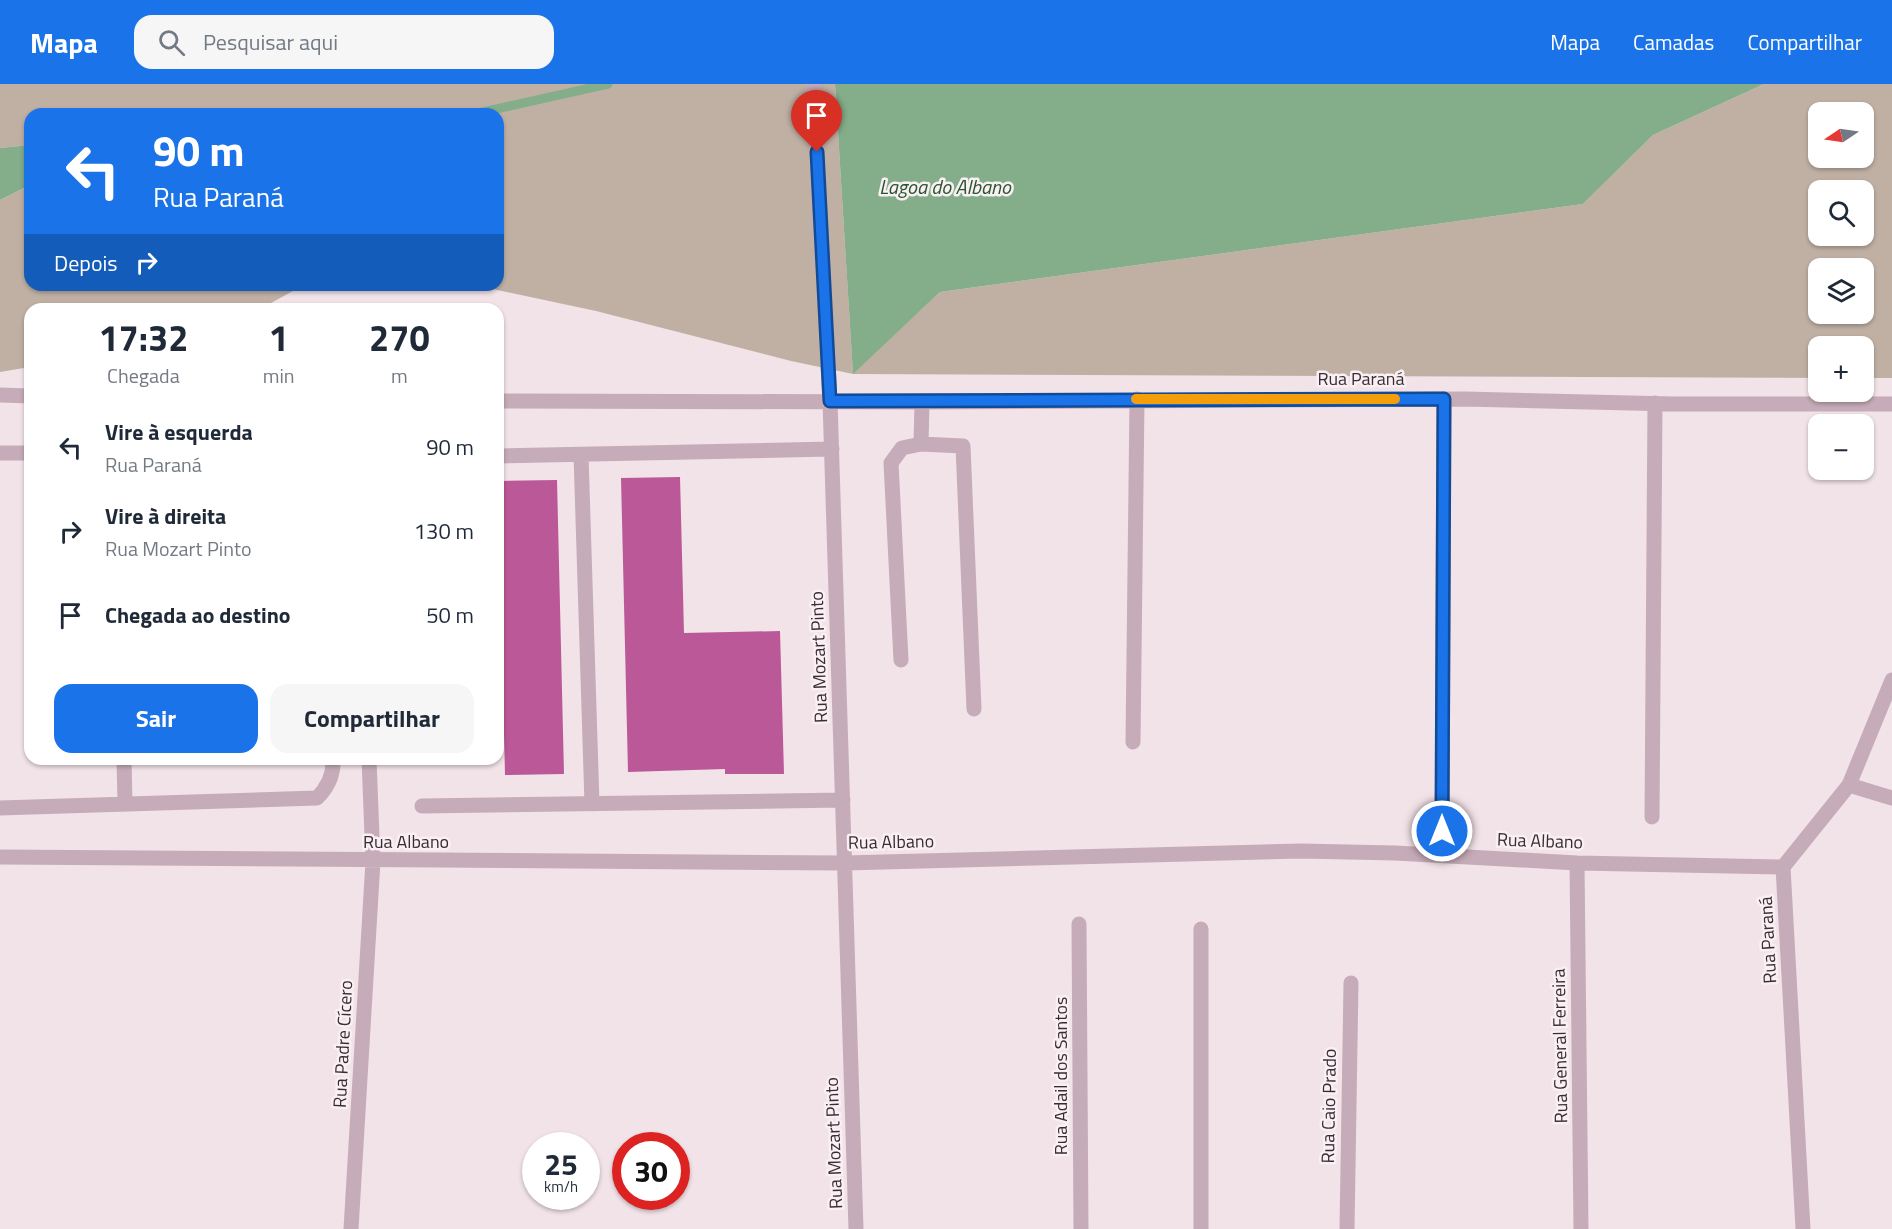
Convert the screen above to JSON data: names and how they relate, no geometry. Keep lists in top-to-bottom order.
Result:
{
  "streets": {
    "street": [
      "Rua Paraná",
      "Rua Mozart Pinto",
      "Rua Albano",
      "Rua Padre Cícero",
      "Rua General Ferreira",
      "Rua Adail dos Santos",
      "Rua Caio Prado"
    ]
  },
  "crossings": [
    ["Rua Paraná", "Rua Mozart Pinto"],
    ["Rua Paraná", "Rua Albano"],
    ["Rua Mozart Pinto", "Rua Albano"],
    ["Rua Albano", "Rua Padre Cícero"],
    ["Rua Albano", "Rua General Ferreira"]
  ],
  "water": ["Lagoa do Albano"],
  "north": "left",
  "page": {
    "header": "Mapa",
    "search": "Pesquisar aqui",
    "nav": ["Mapa", "Camadas", "Compartilhar"],
    "map_buttons": ["+", "−"],
    "turn": ["90 m", "Rua Paraná"],
    "then": "Depois",
    "eta": [
      "17:32",
      "Chegada",
      "1",
      "min",
      "270",
      "m"
    ],
    "list": [
      {
        "name": "Vire à esquerda",
        "note": "Rua Paraná",
        "value": "90 m"
      },
      {
        "name": "Vire à direita",
        "note": "Rua Mozart Pinto",
        "value": "130 m"
      },
      {
        "name": "Chegada ao destino",
        "value": "50 m"
      }
    ],
    "buttons": ["Sair", "Compartilhar"],
    "speed": "25 km/h",
    "limit": "30"
  }
}
